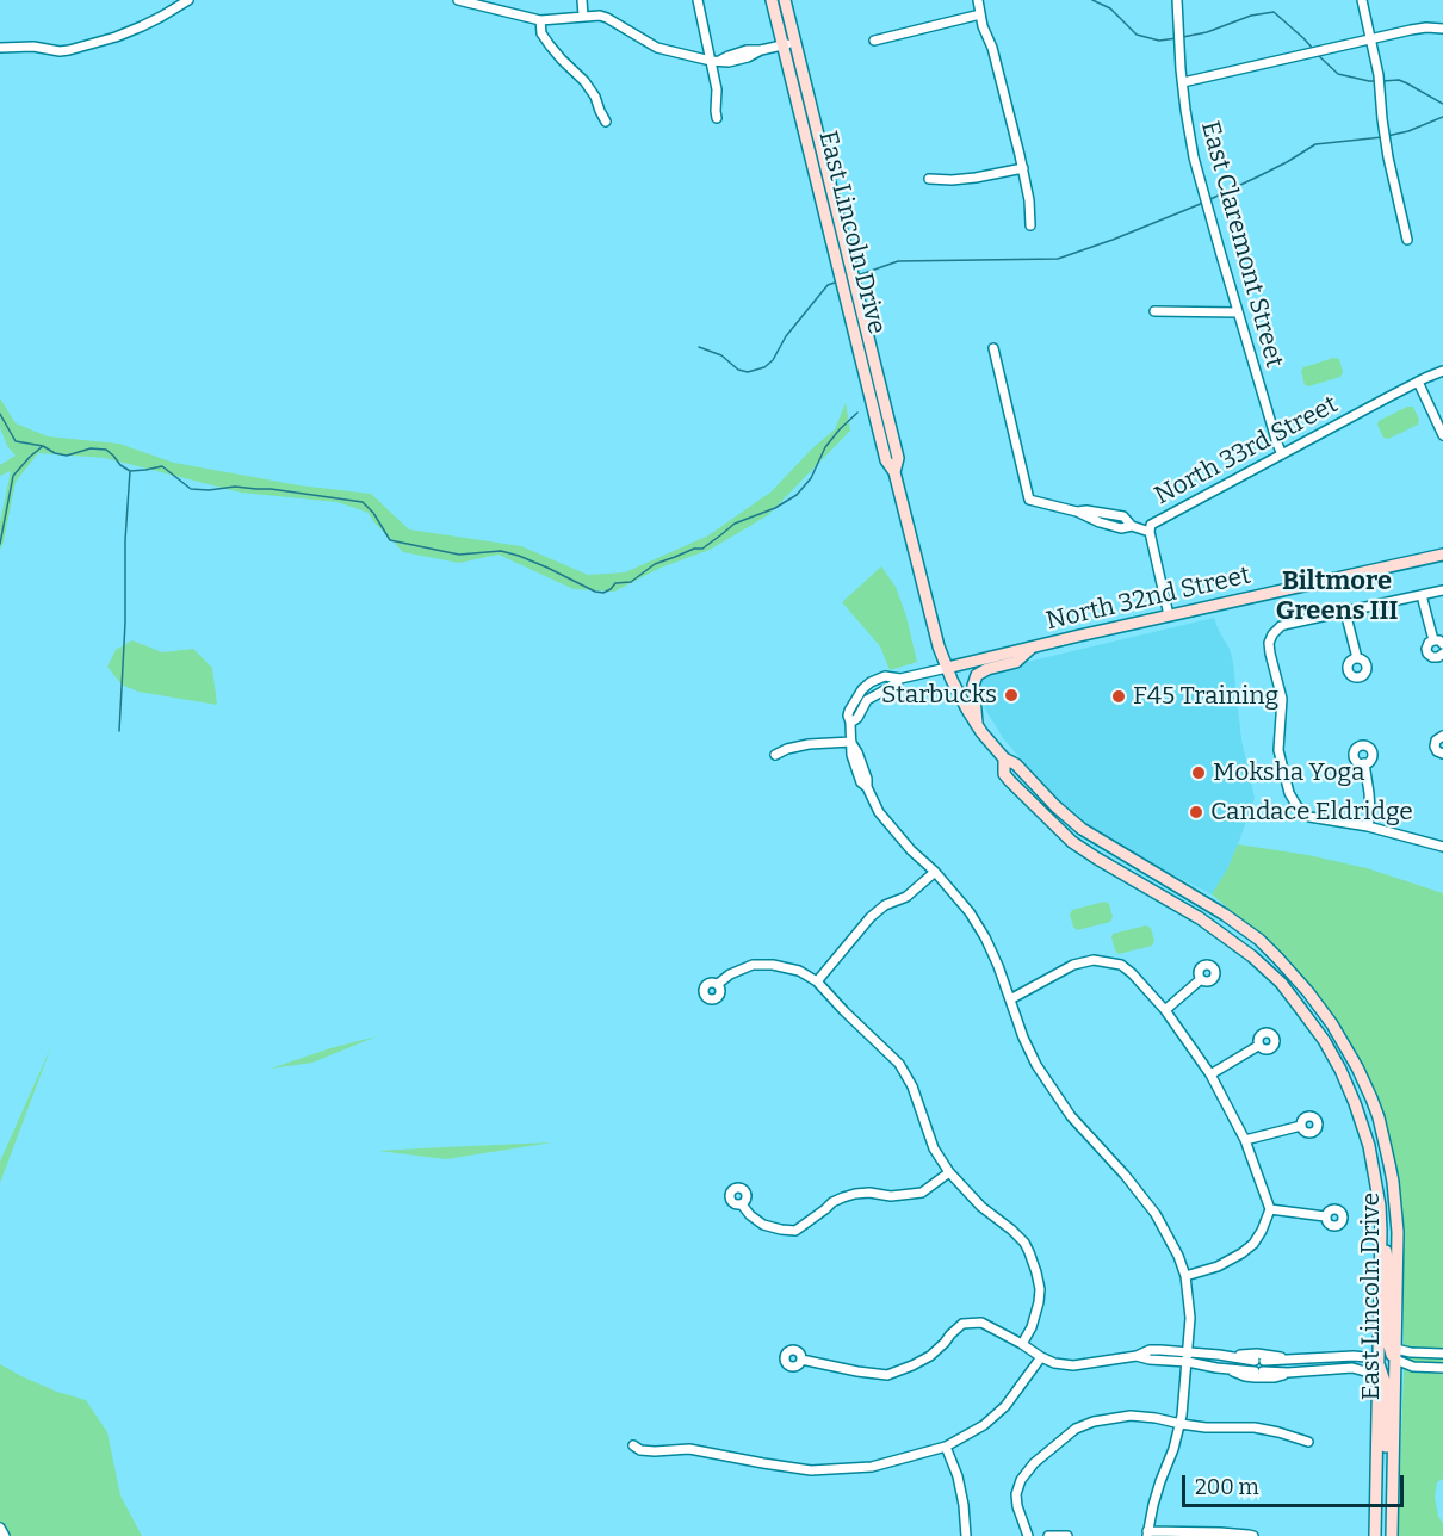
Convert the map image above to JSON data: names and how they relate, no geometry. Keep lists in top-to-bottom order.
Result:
{
  "streets": {
    "main road": ["East Lincoln Drive", "North 32nd Street"],
    "street": ["East Claremont Street", "North 33rd Street"]
  },
  "crossings": [
    ["East Lincoln Drive", "North 32nd Street"],
    ["East Claremont Street", "North 33rd Street"],
    ["North 33rd Street", "North 32nd Street"]
  ],
  "districts": ["Biltmore Greens III"],
  "places": [
    "Starbucks",
    "F45 Training",
    "Moksha Yoga",
    "Candace Eldridge"
  ],
  "scale_bar": "200 m"
}
